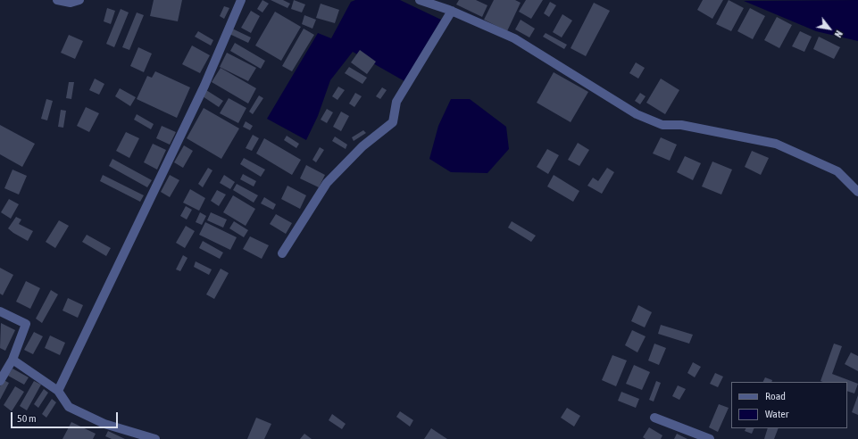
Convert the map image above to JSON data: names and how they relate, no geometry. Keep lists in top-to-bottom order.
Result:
{
  "legend": ["Road", "Water"],
  "scale_bar": "50 m",
  "north": "bottom right"
}
